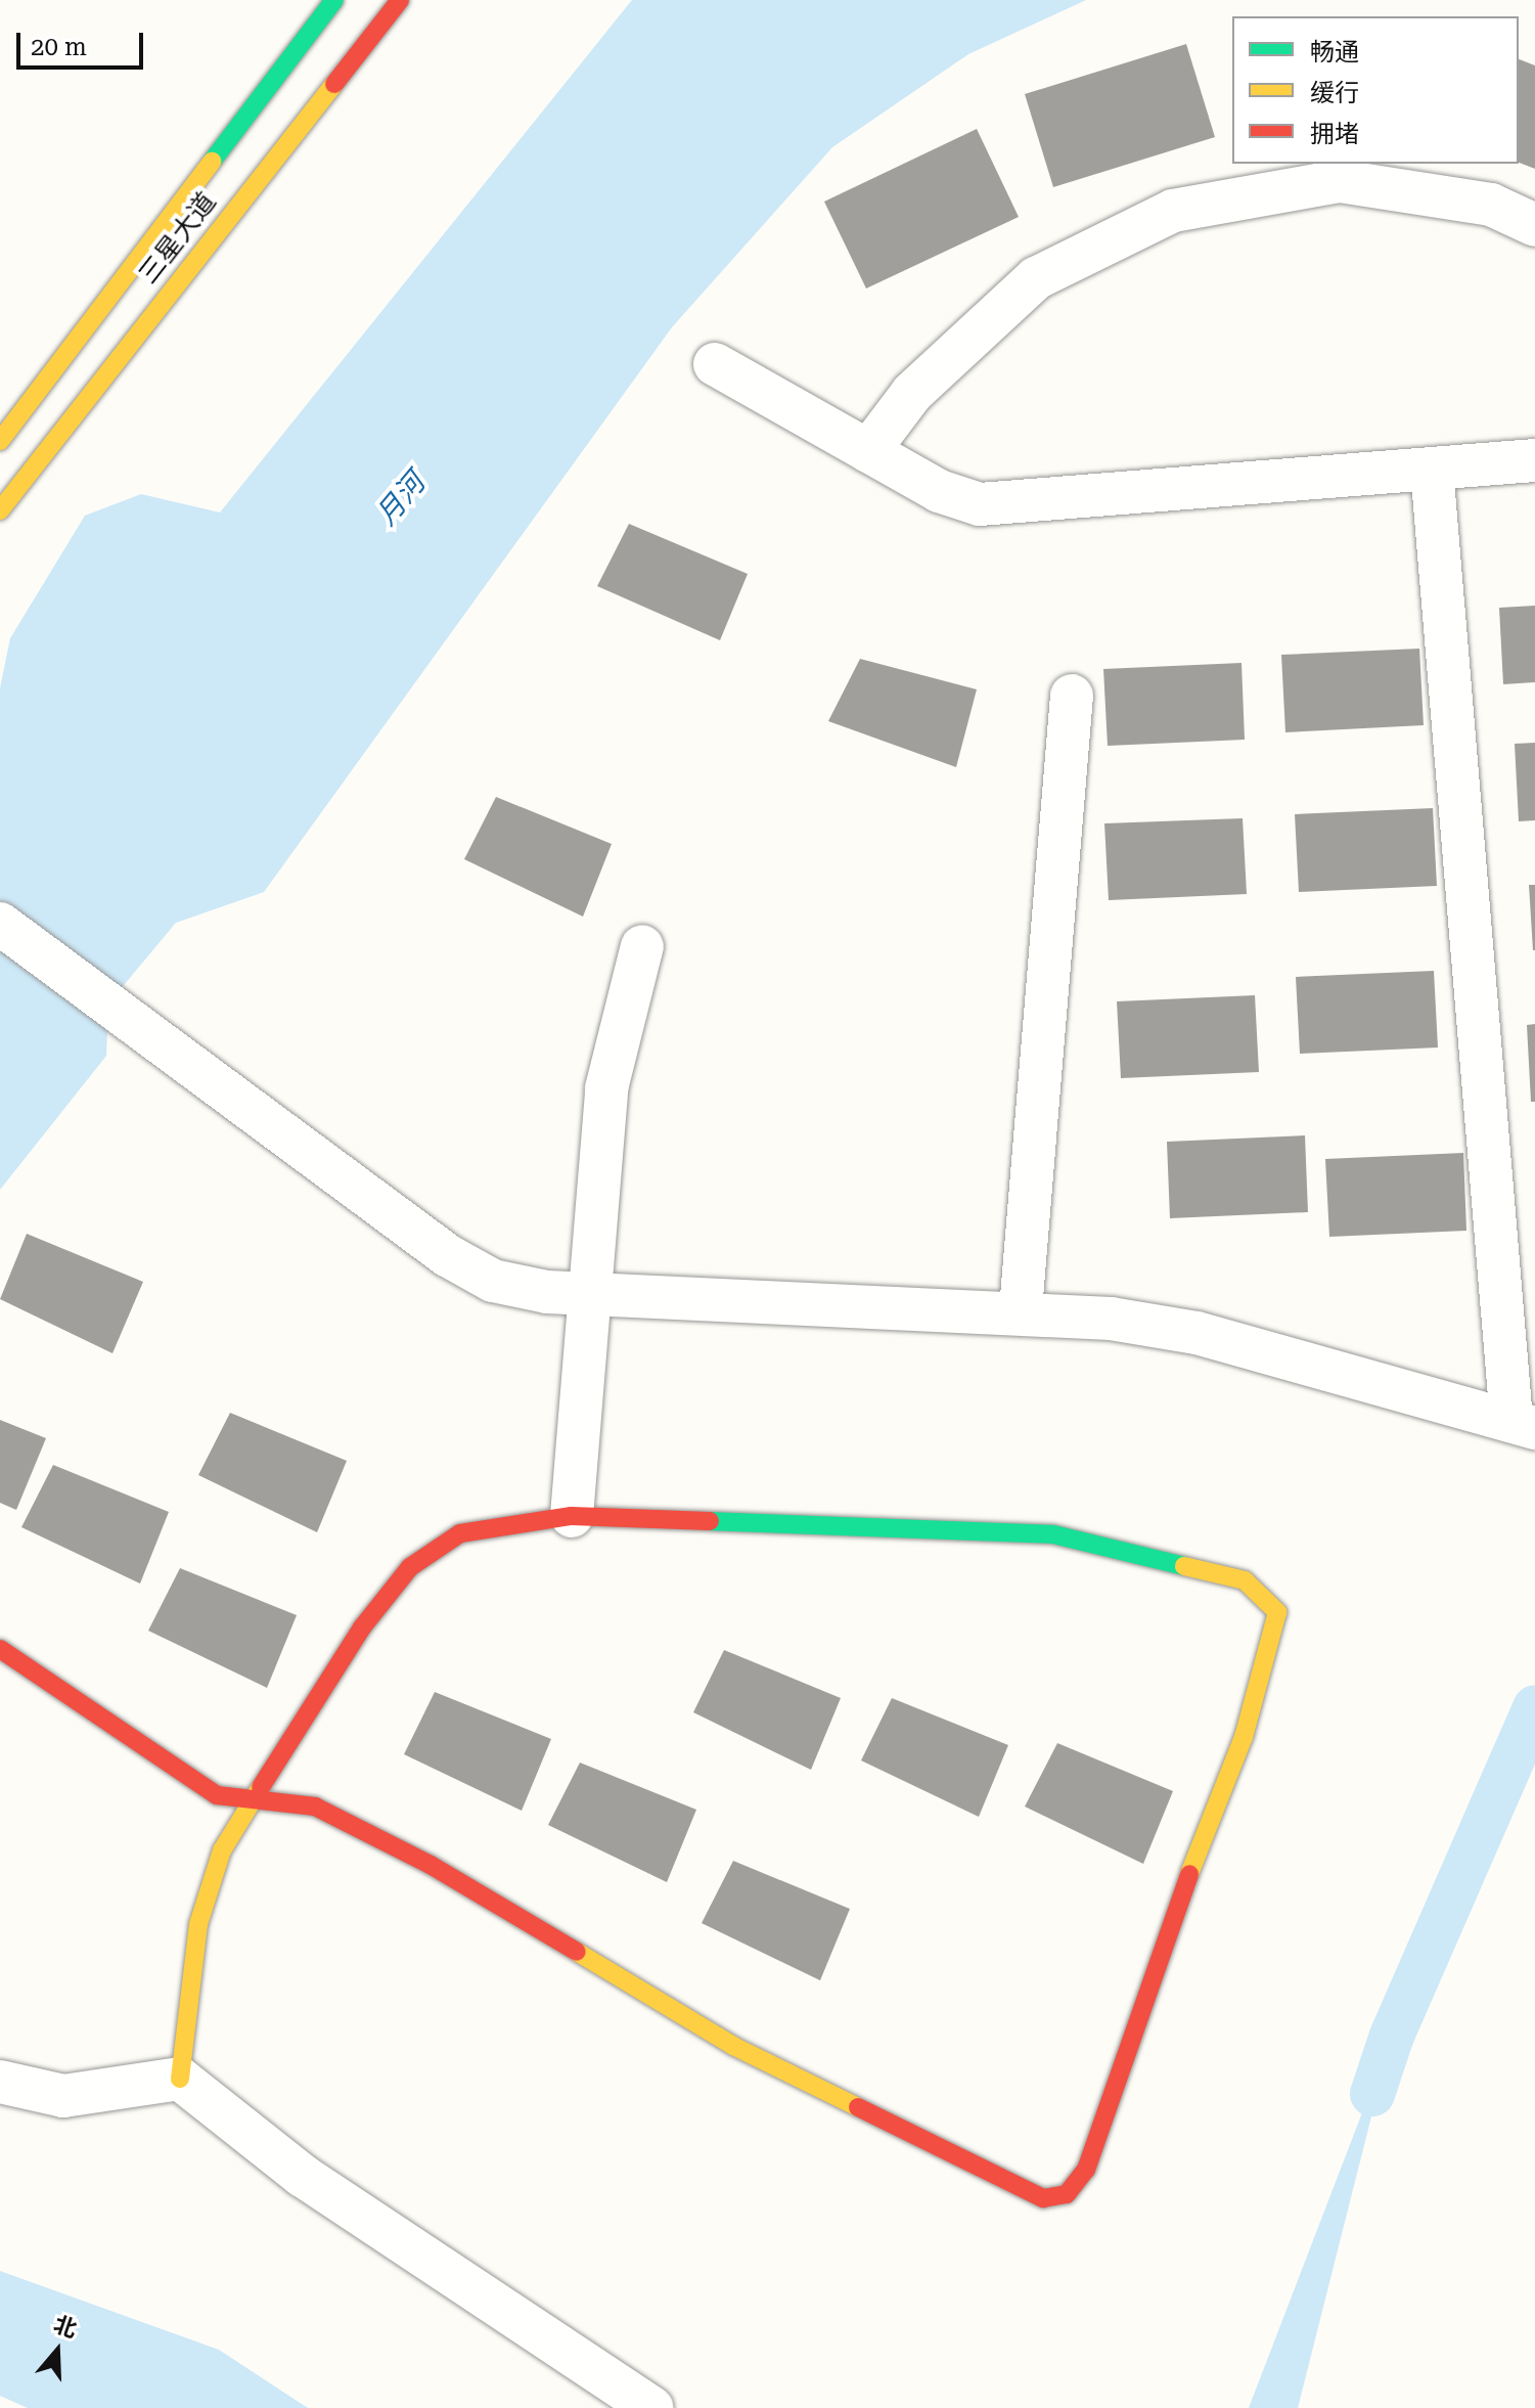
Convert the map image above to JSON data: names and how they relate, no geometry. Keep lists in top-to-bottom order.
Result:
{
  "streets": {
    "street": ["三星大道"]
  },
  "water": ["月河"],
  "legend": ["畅通", "缓行", "拥堵"],
  "scale_bar": "20 m",
  "north": "top"
}
